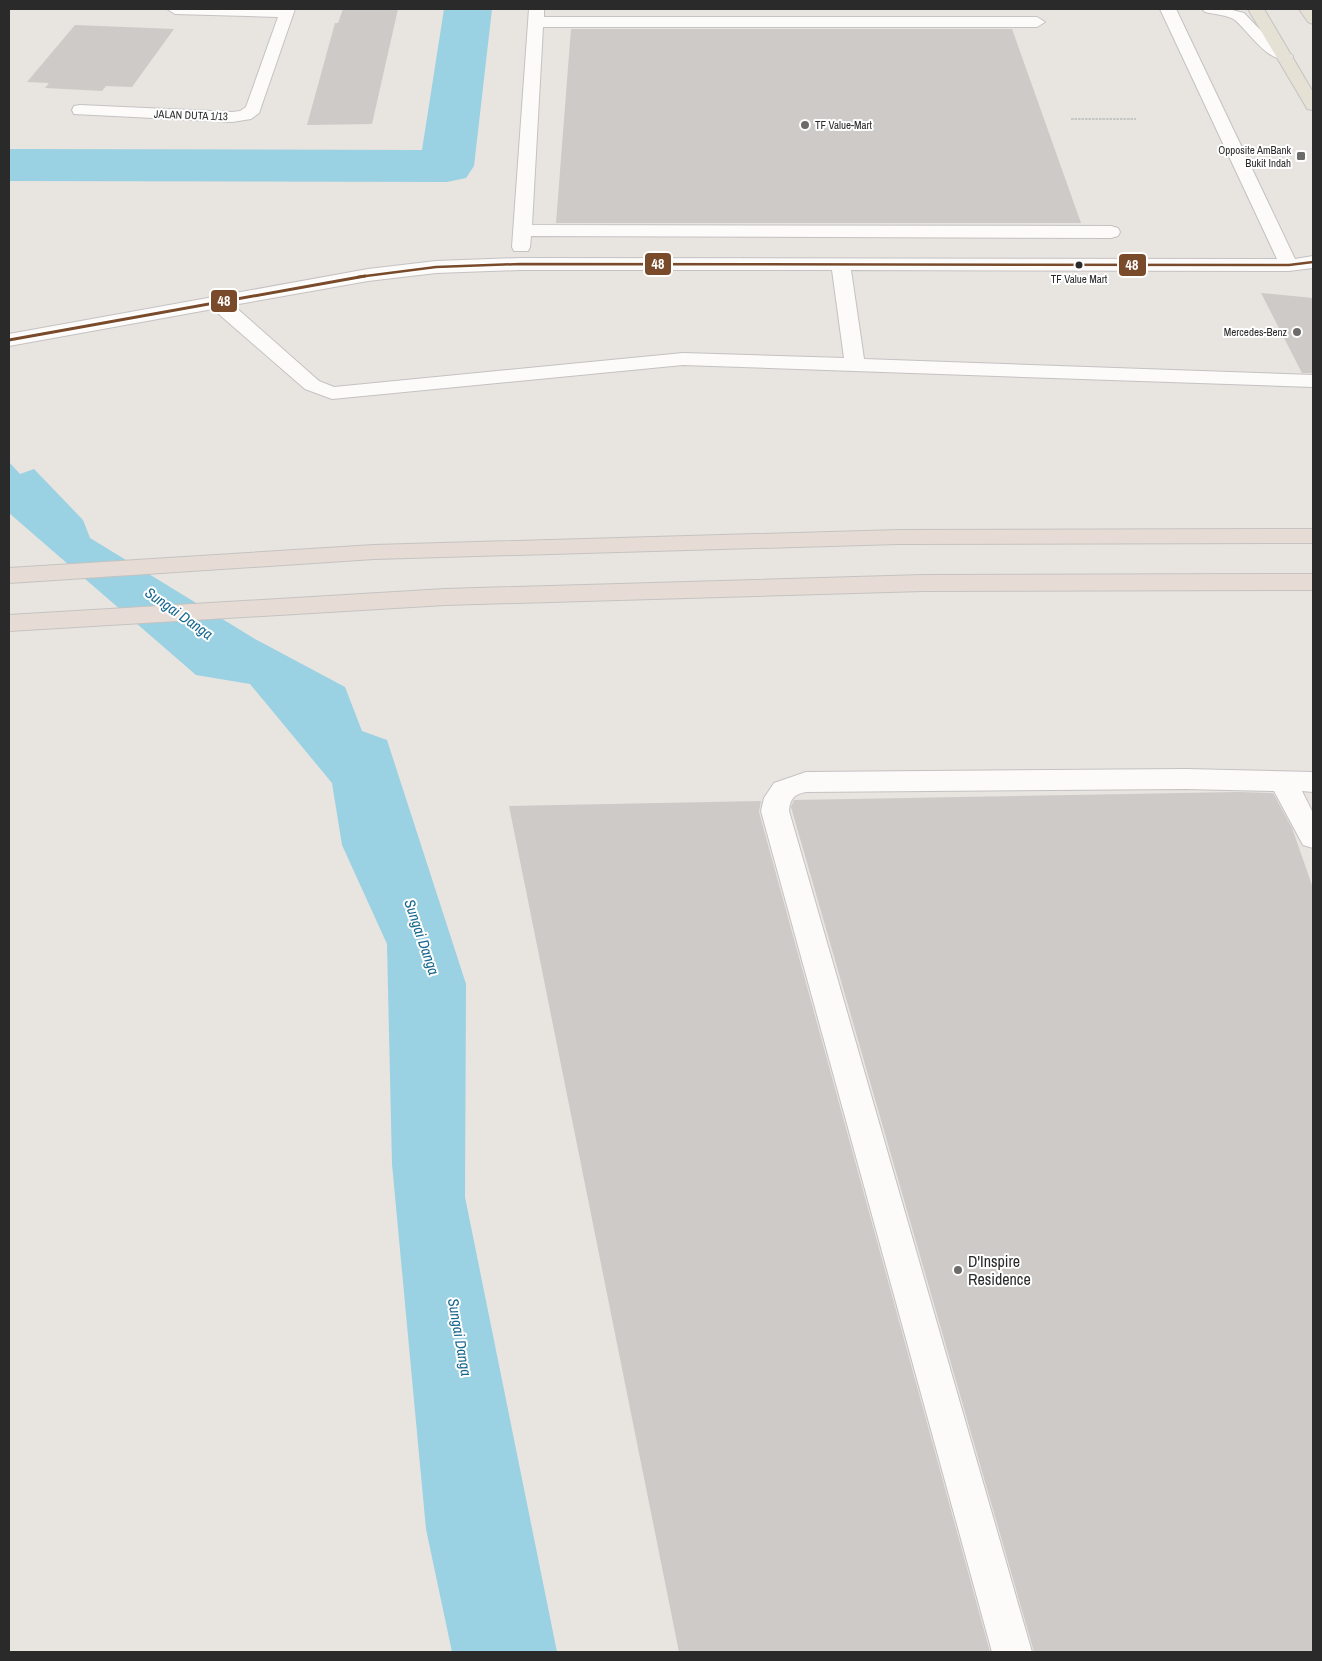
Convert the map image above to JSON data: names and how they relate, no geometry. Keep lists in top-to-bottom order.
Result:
{
  "streets": {
    "street": ["JALAN DUTA 1/13"]
  },
  "water": ["Sungai Danga"],
  "places": {
    "other": [
      "TF Value-Mart",
      "TF Value Mart",
      "Mercedes-Benz",
      "D'Inspire Residence"
    ],
    "transit": ["Opposite AmBank Bukit Indah"]
  },
  "lines": ["transit line 48"]
}
